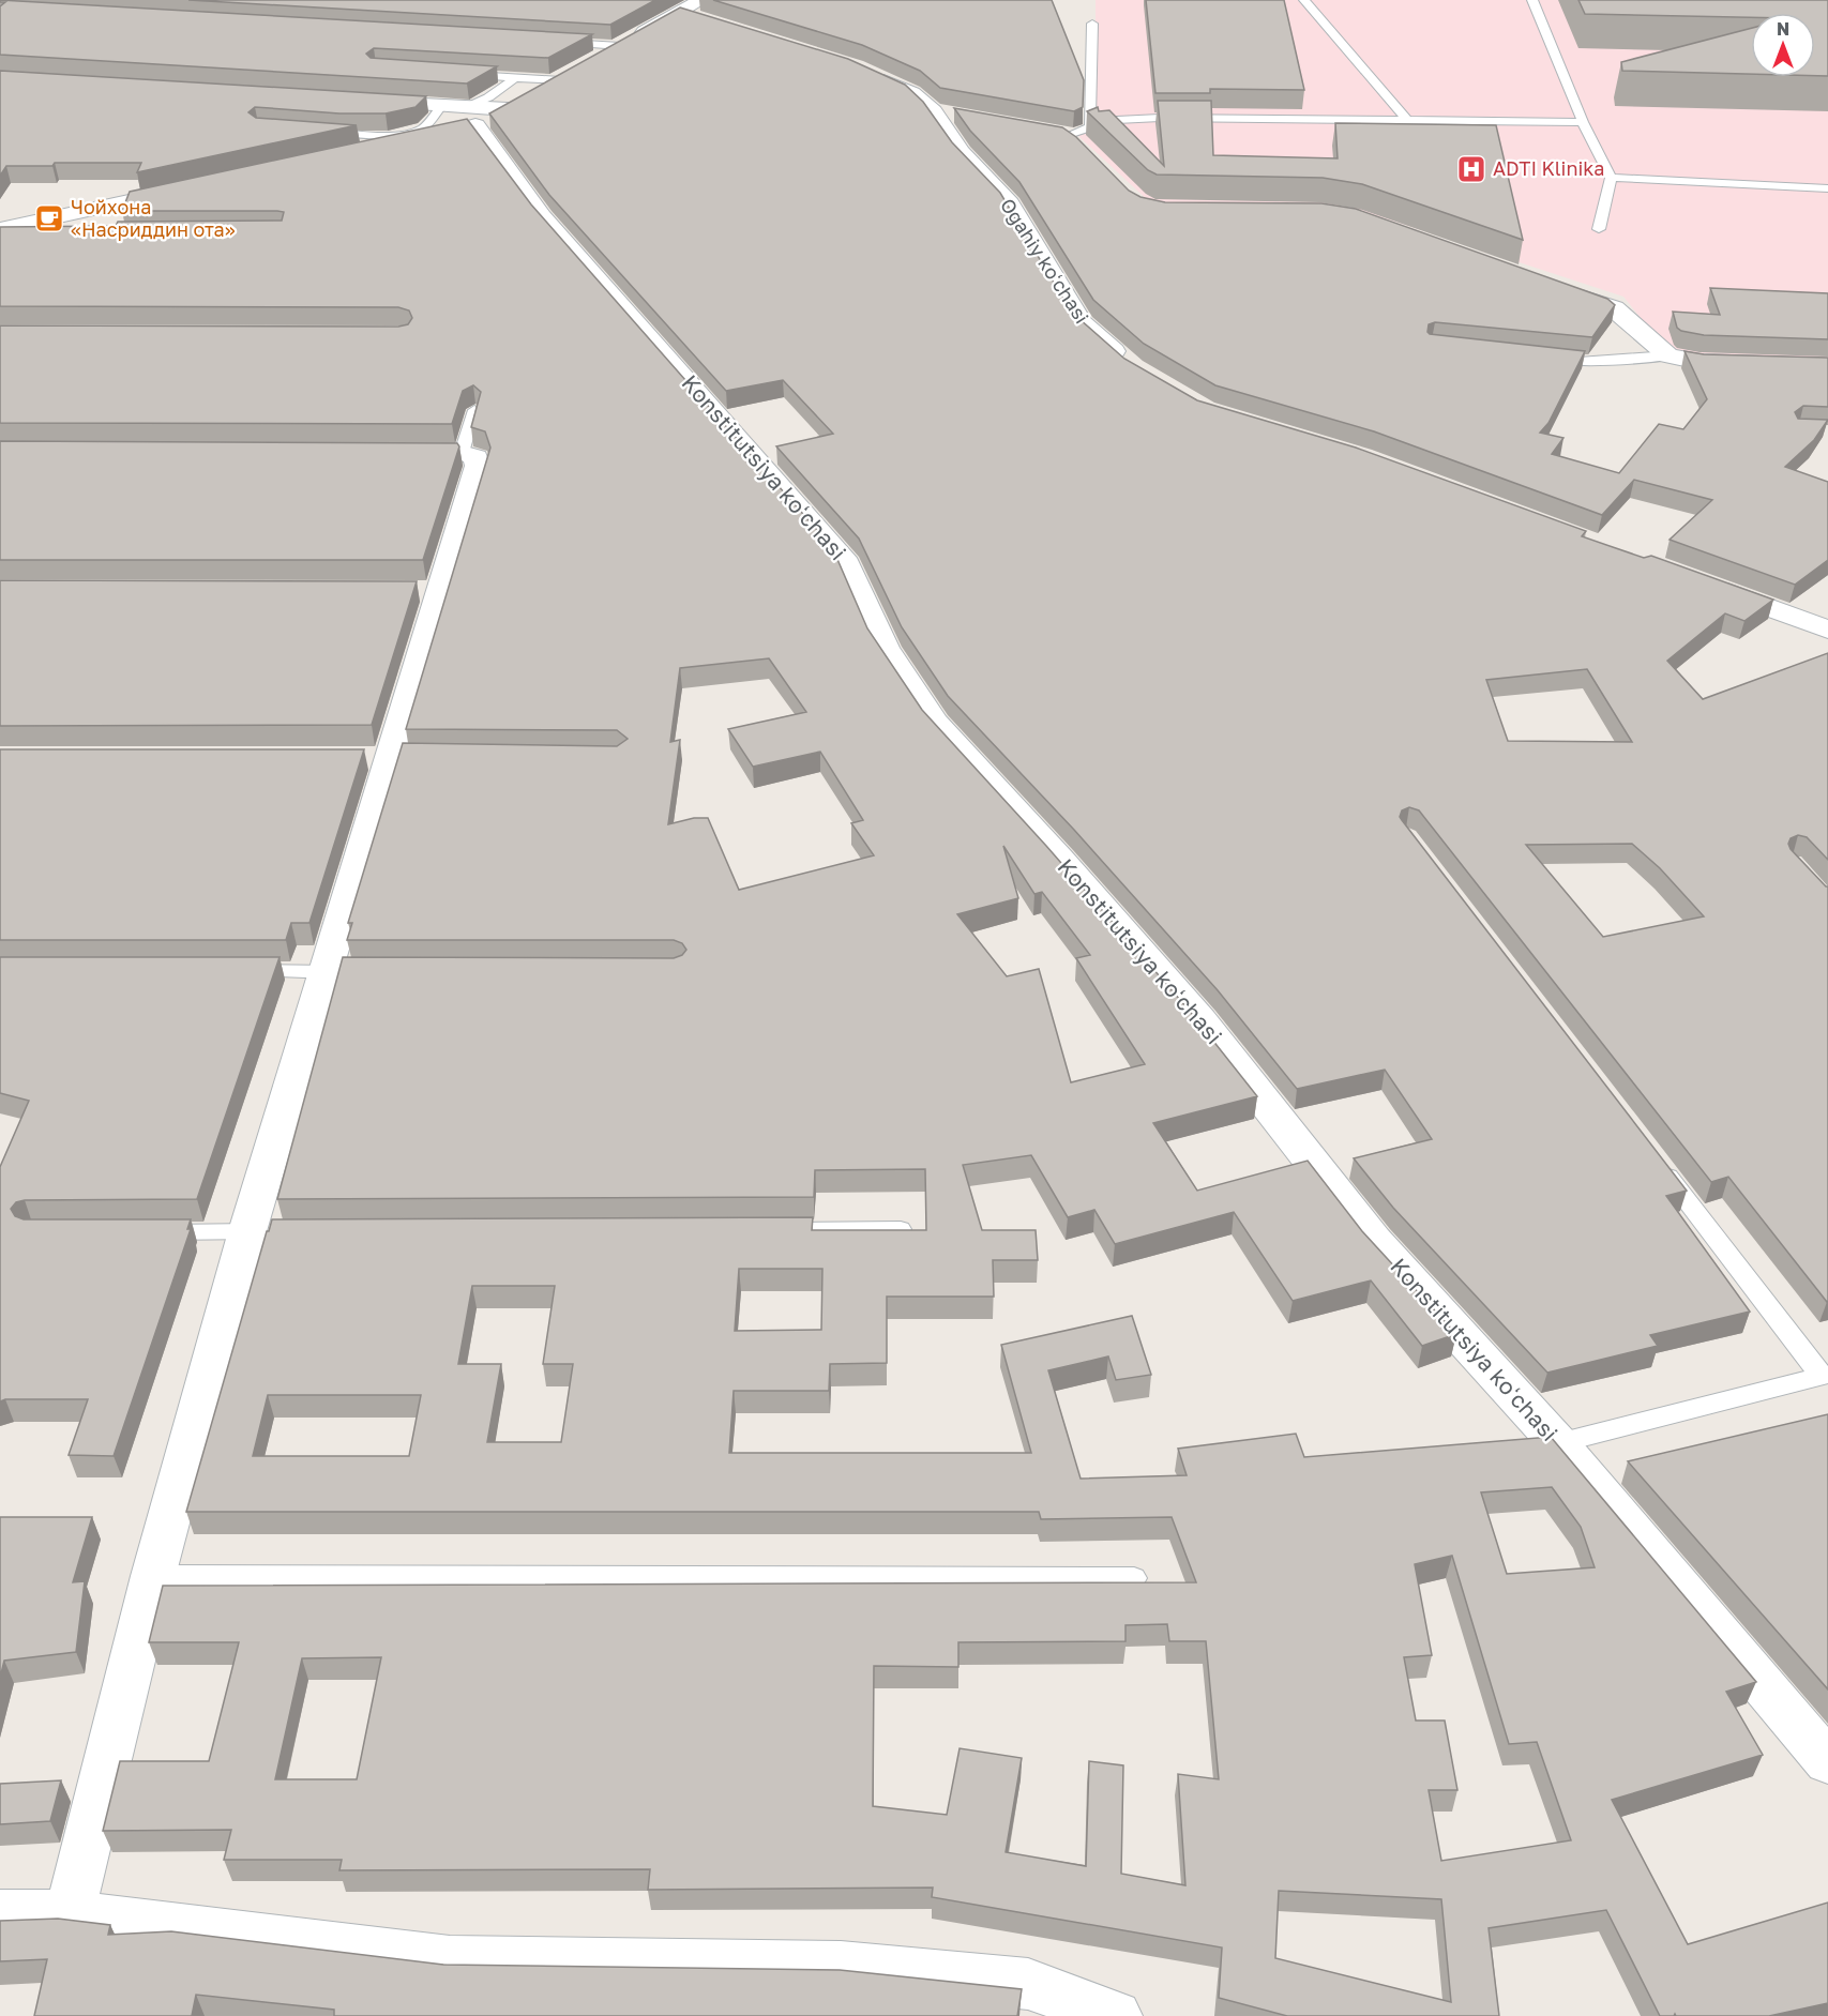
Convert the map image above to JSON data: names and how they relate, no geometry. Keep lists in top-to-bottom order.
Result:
{
  "streets": {
    "street": ["Ogahiy koʻchasi", "Konstitutsiya koʻchasi"]
  },
  "places": {
    "hospital": ["ADTI Klinika"],
    "cafe": ["Чойхона «Насриддин ота»"]
  },
  "north": "top"
}
